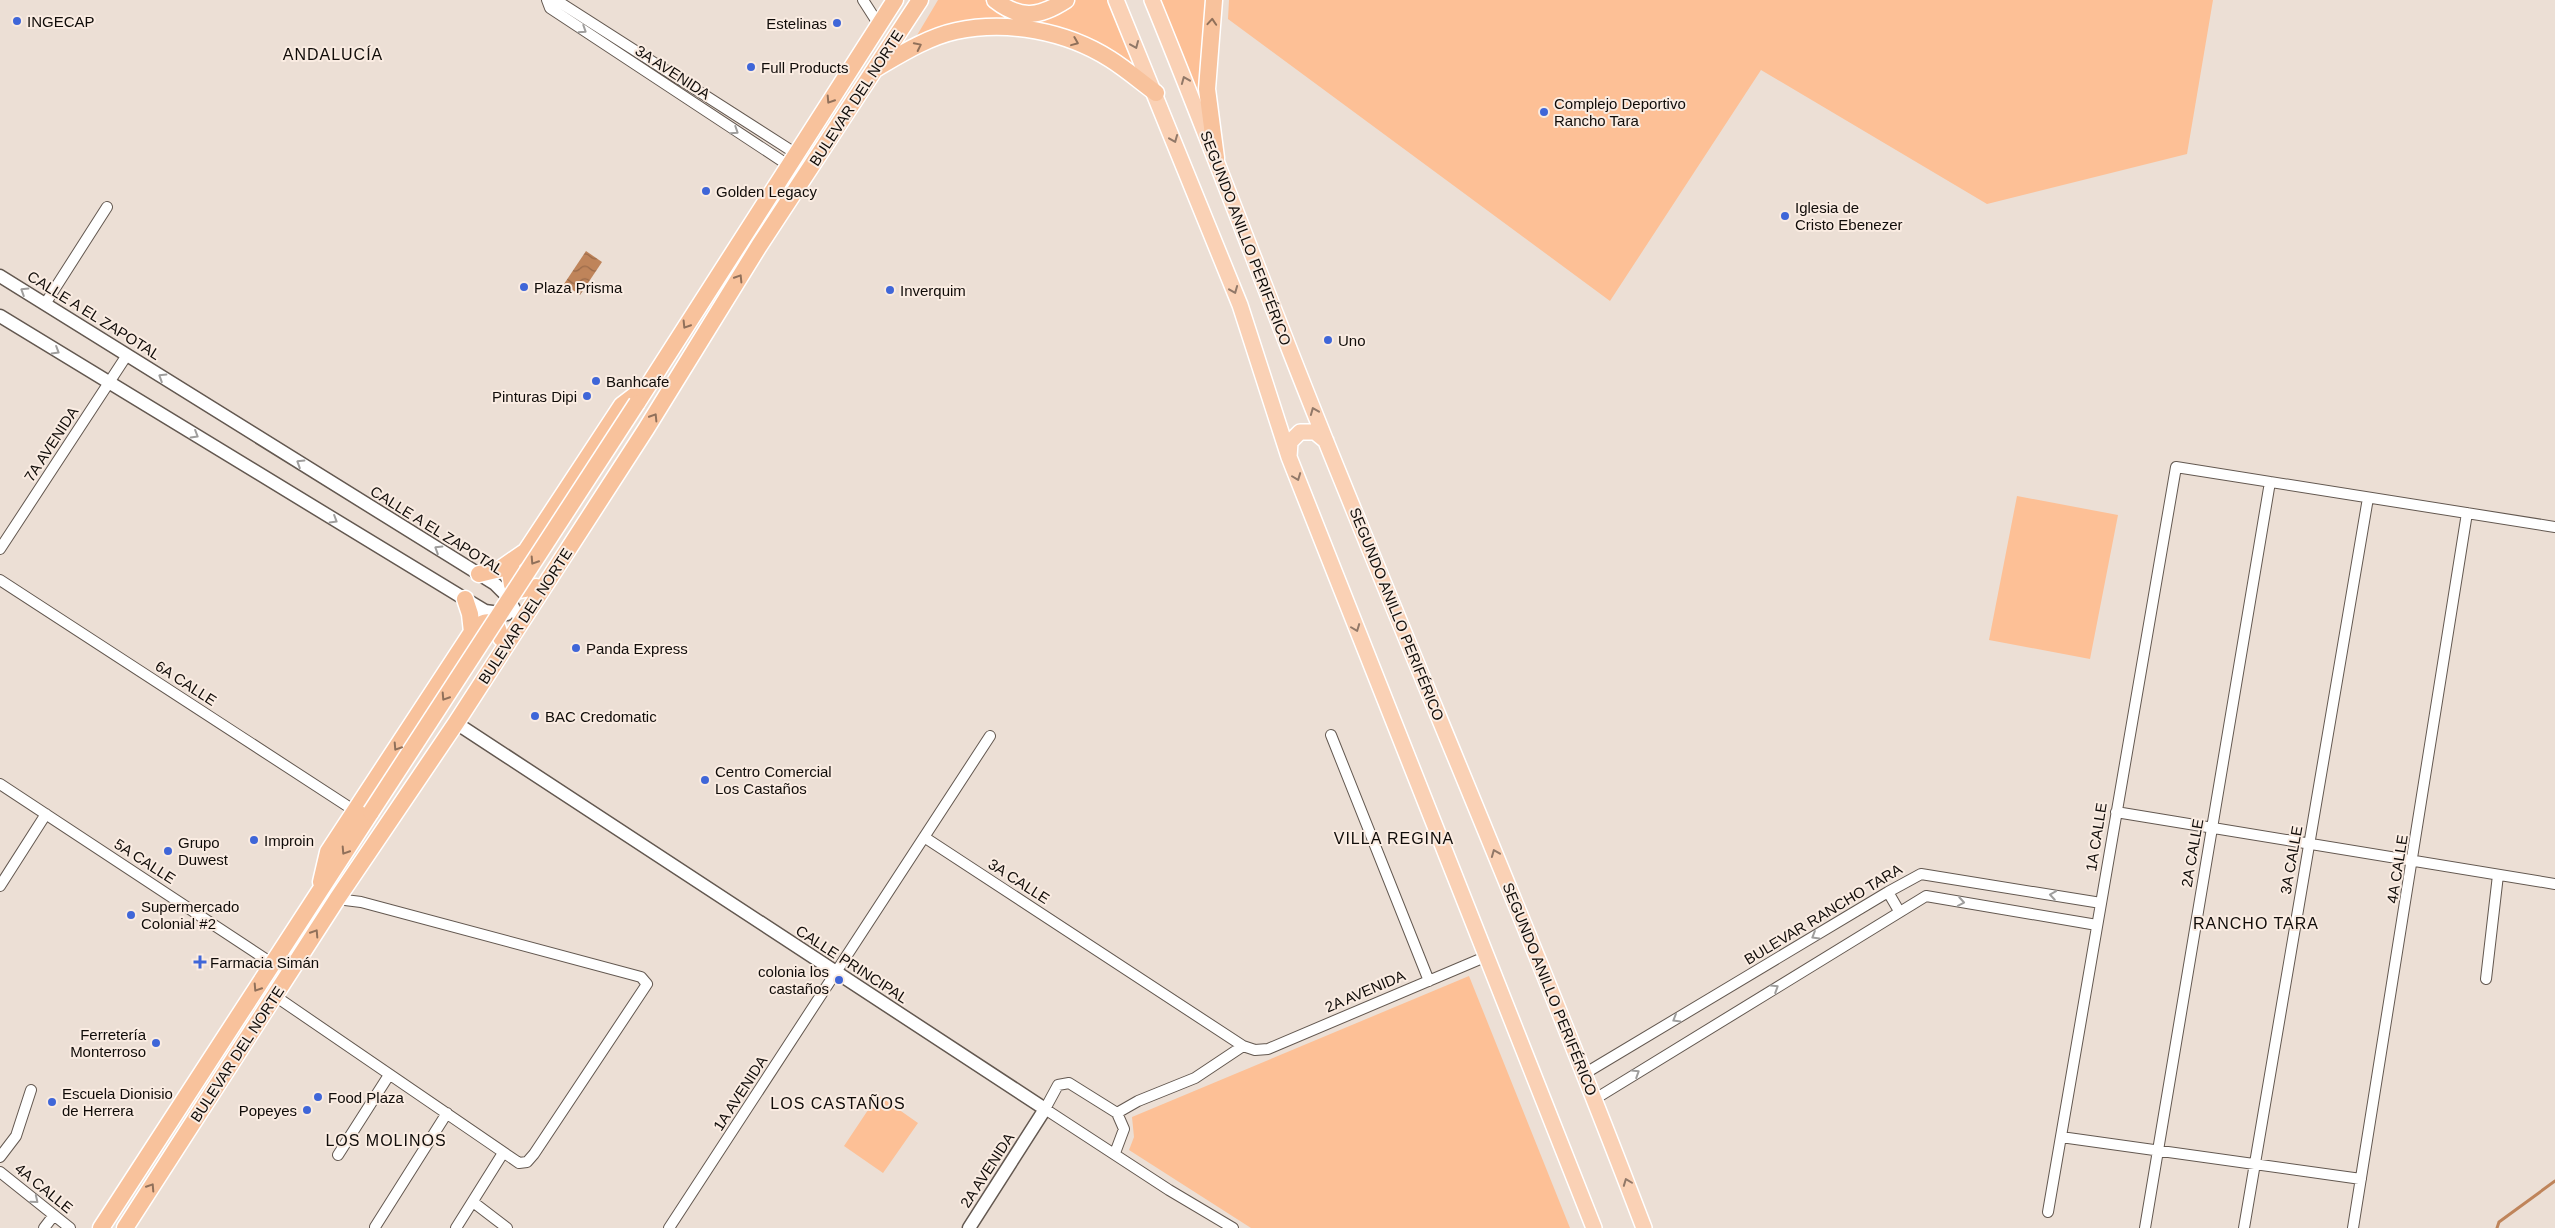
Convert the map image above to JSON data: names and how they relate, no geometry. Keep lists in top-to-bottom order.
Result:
{
  "streets": {
    "highway": ["BULEVAR DEL NORTE"],
    "main road": ["SEGUNDO ANILLO PERIFÉRICO"],
    "street": [
      "3A AVENIDA",
      "CALLE A EL ZAPOTAL",
      "7A AVENIDA",
      "6A CALLE",
      "1A CALLE",
      "2A CALLE",
      "3A CALLE",
      "5A CALLE",
      "4A CALLE",
      "BULEVAR RANCHO TARA",
      "CALLE PRINCIPAL",
      "2A AVENIDA",
      "1A AVENIDA"
    ]
  },
  "crossings": [
    ["3A AVENIDA", "BULEVAR DEL NORTE"],
    ["BULEVAR DEL NORTE", "6A CALLE"],
    ["BULEVAR DEL NORTE", "5A CALLE"],
    ["BULEVAR DEL NORTE", "CALLE PRINCIPAL"],
    ["SEGUNDO ANILLO PERIFÉRICO", "BULEVAR RANCHO TARA"],
    ["SEGUNDO ANILLO PERIFÉRICO", "2A AVENIDA"],
    ["CALLE A EL ZAPOTAL", "7A AVENIDA"],
    ["1A CALLE", "2A CALLE"],
    ["1A CALLE", "BULEVAR RANCHO TARA"],
    ["3A CALLE", "2A AVENIDA"],
    ["3A CALLE", "1A AVENIDA"],
    ["CALLE PRINCIPAL", "2A AVENIDA"],
    ["CALLE PRINCIPAL", "1A AVENIDA"]
  ],
  "districts": [
    "ANDALUCÍA",
    "VILLA REGINA",
    "RANCHO TARA",
    "LOS CASTAÑOS",
    "LOS MOLINOS"
  ],
  "places": {
    "other": [
      "INGECAP",
      "Estelinas",
      "Full Products",
      "Complejo Deportivo Rancho Tara",
      "Golden Legacy",
      "Iglesia de Cristo Ebenezer",
      "Plaza Prisma",
      "Inverquim",
      "Uno",
      "Banhcafe",
      "Pinturas Dipi",
      "Panda Express",
      "BAC Credomatic",
      "Centro Comercial Los Castaños",
      "Improin",
      "Grupo Duwest",
      "Supermercado Colonial #2",
      "colonia los castaños",
      "Ferretería Monterroso",
      "Food Plaza",
      "Escuela Dionisio de Herrera",
      "Popeyes"
    ],
    "health": ["Farmacia Simán"]
  }
}
